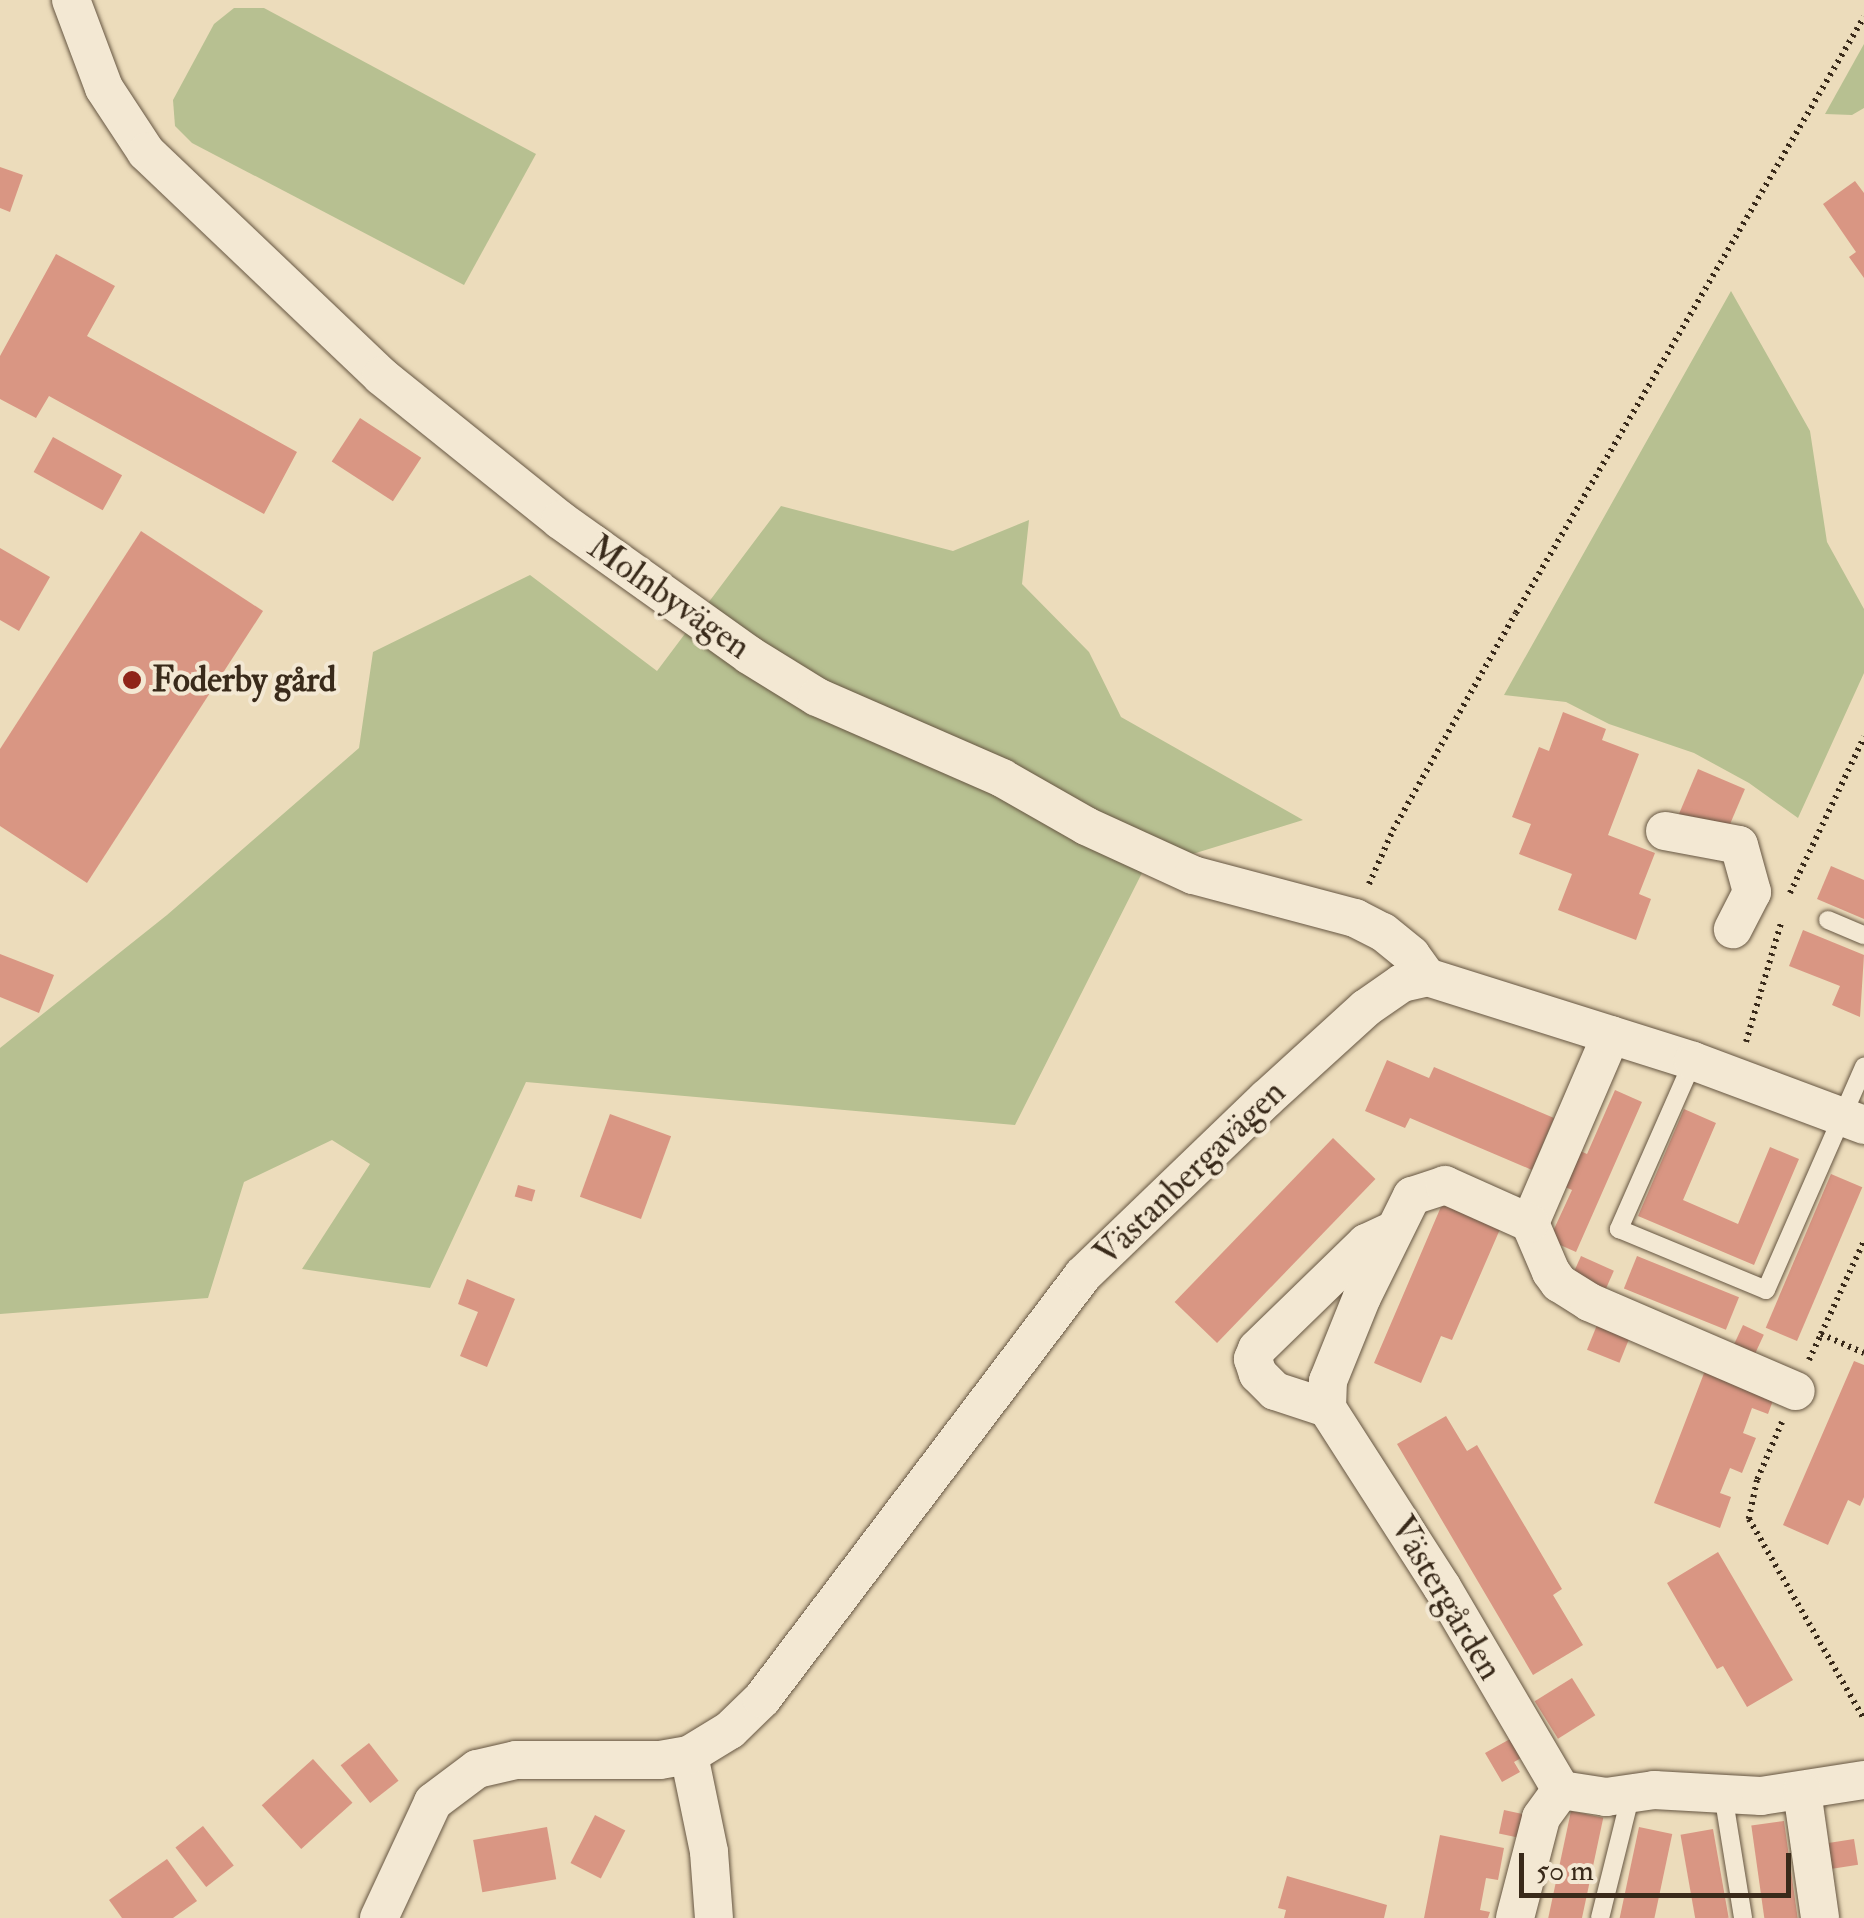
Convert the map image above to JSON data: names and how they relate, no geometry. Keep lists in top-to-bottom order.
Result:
{
  "streets": {
    "street": ["Molnbyvägen", "Västanbergavägen", "Västergården"]
  },
  "crossings": [
    ["Molnbyvägen", "Västanbergavägen"]
  ],
  "places": ["Foderby gård"],
  "scale_bar": "50 m"
}
